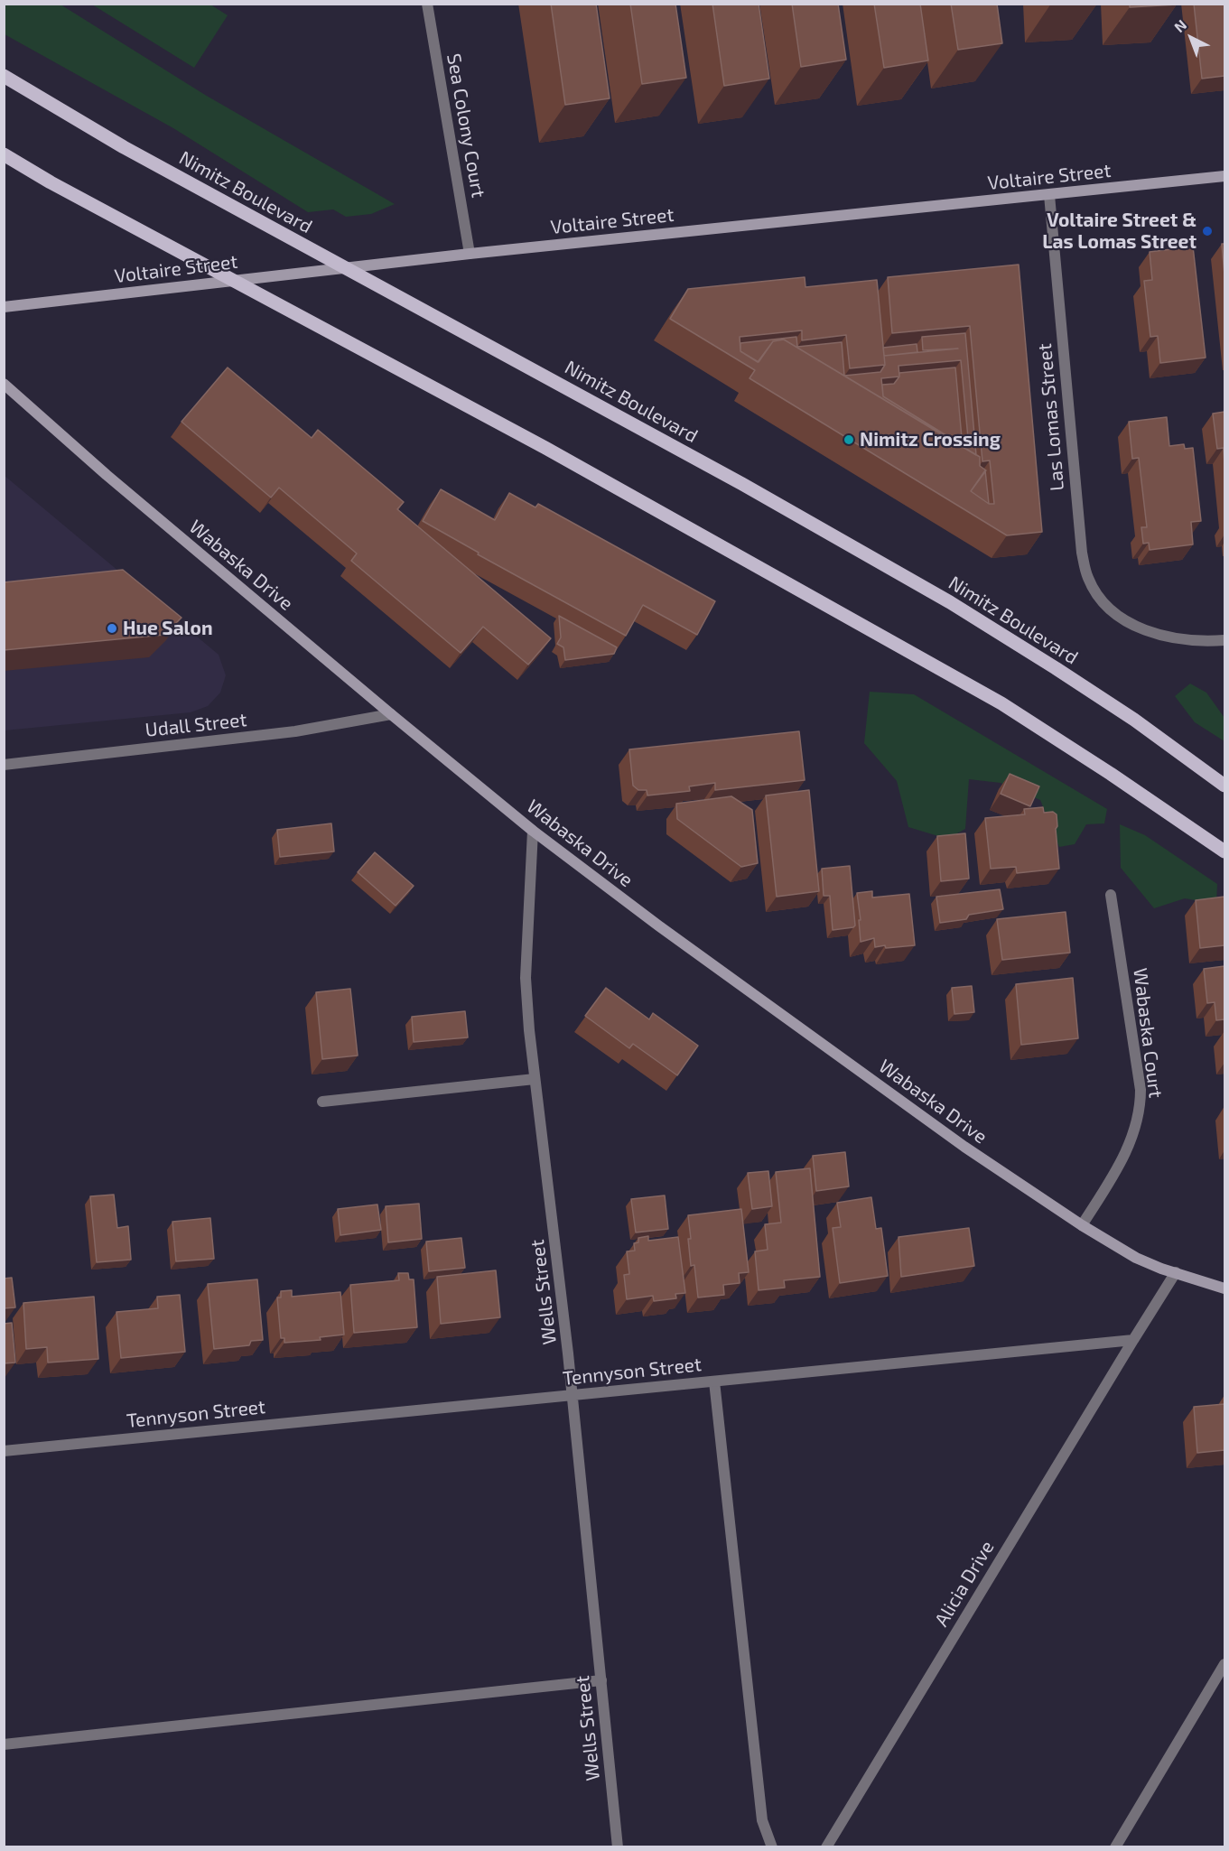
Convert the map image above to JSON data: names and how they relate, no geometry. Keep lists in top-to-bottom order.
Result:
{
  "streets": {
    "main road": ["Voltaire Street", "Nimitz Boulevard", "Wabaska Drive"],
    "street": [
      "Sea Colony Court",
      "Las Lomas Street",
      "Udall Street",
      "Wabaska Court",
      "Wells Street",
      "Tennyson Street",
      "Alicia Drive"
    ]
  },
  "crossings": [
    ["Sea Colony Court", "Voltaire Street"],
    ["Voltaire Street", "Las Lomas Street"],
    ["Wabaska Drive", "Udall Street"],
    ["Wabaska Drive", "Wabaska Court"],
    ["Wabaska Drive", "Wells Street"],
    ["Wells Street", "Tennyson Street"],
    ["Tennyson Street", "Alicia Drive"]
  ],
  "places": ["Voltaire Street & Las Lomas Street", "Nimitz Crossing", "Hue Salon"],
  "north": "top left"
}
